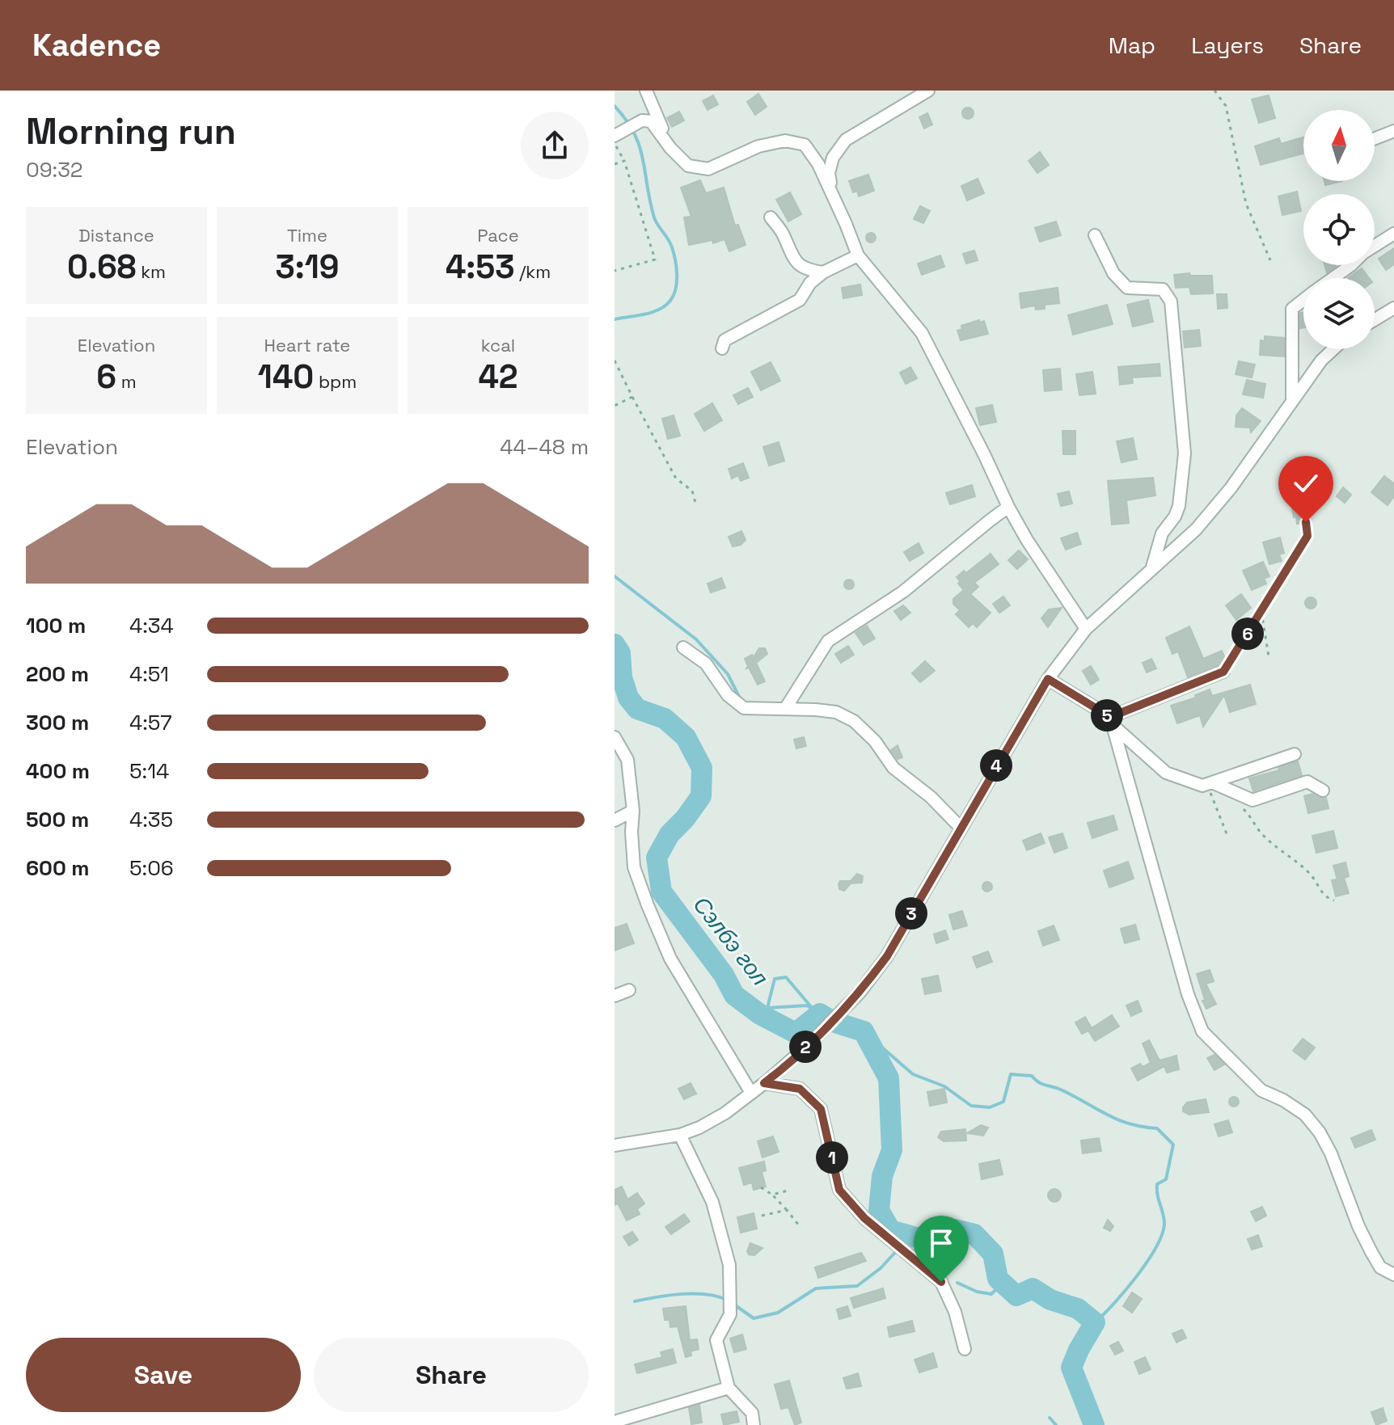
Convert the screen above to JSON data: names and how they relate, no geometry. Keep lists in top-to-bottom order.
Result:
{
  "water": ["Сэлбэ гол"],
  "north": "top",
  "page": {
    "header": "Kadence",
    "nav": ["Map", "Layers", "Share"],
    "heading": ["Morning run", "09:32"],
    "stats": [
      ["Distance", "0.68 km"],
      ["Time", "3:19"],
      ["Pace", "4:53 /km"],
      ["Elevation", "6 m"],
      ["Heart rate", "140 bpm"],
      ["kcal", "42"]
    ],
    "chart": ["Elevation", "44–48 m"],
    "list": [
      {
        "name": "100 m",
        "note": "4:34"
      },
      {
        "name": "200 m",
        "note": "4:51"
      },
      {
        "name": "300 m",
        "note": "4:57"
      },
      {
        "name": "400 m",
        "note": "5:14"
      },
      {
        "name": "500 m",
        "note": "4:35"
      },
      {
        "name": "600 m",
        "note": "5:06"
      }
    ],
    "pins": [
      "6",
      "5",
      "4",
      "3",
      "2",
      "1"
    ],
    "buttons": ["Save", "Share"]
  }
}
